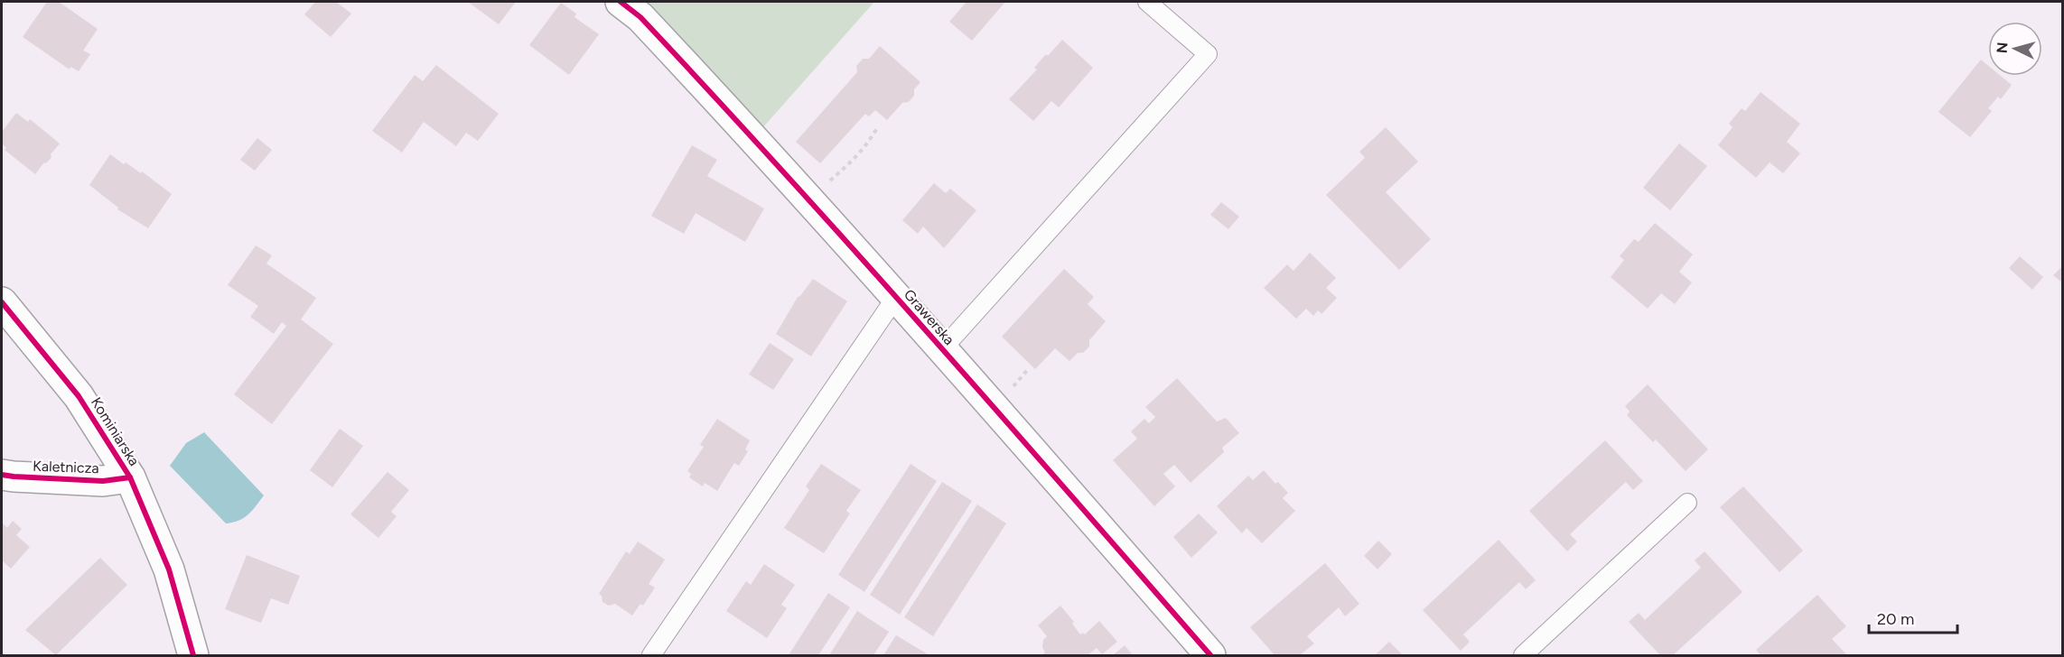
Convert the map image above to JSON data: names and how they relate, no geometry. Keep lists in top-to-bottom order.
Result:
{
  "streets": {
    "street": ["Grawerska", "Kominiarska", "Kaletnicza"]
  },
  "crossings": [
    ["Kominiarska", "Kaletnicza"]
  ],
  "scale_bar": "20 m",
  "north": "left"
}
